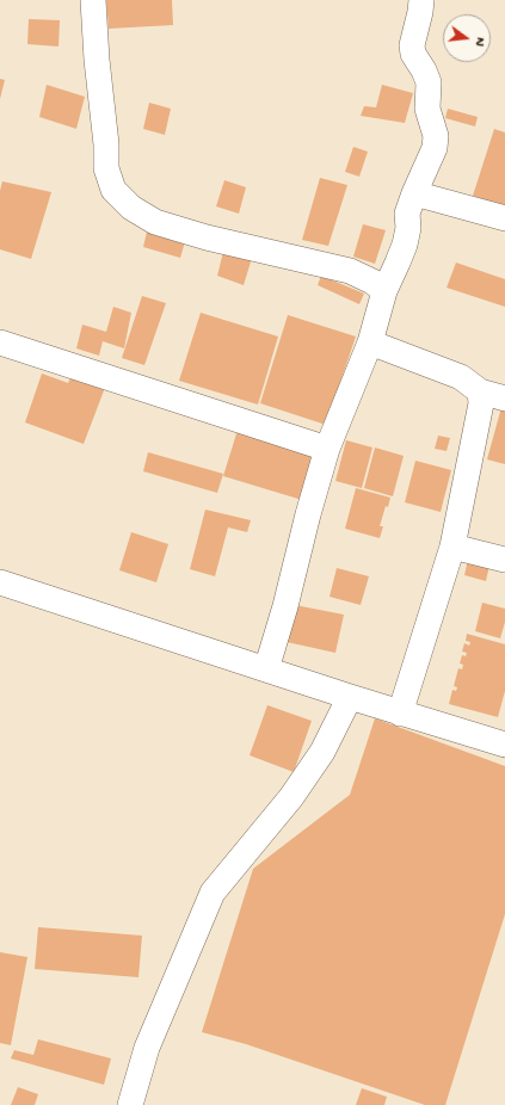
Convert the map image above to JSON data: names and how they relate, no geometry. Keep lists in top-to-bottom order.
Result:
{
  "north": "right"
}
